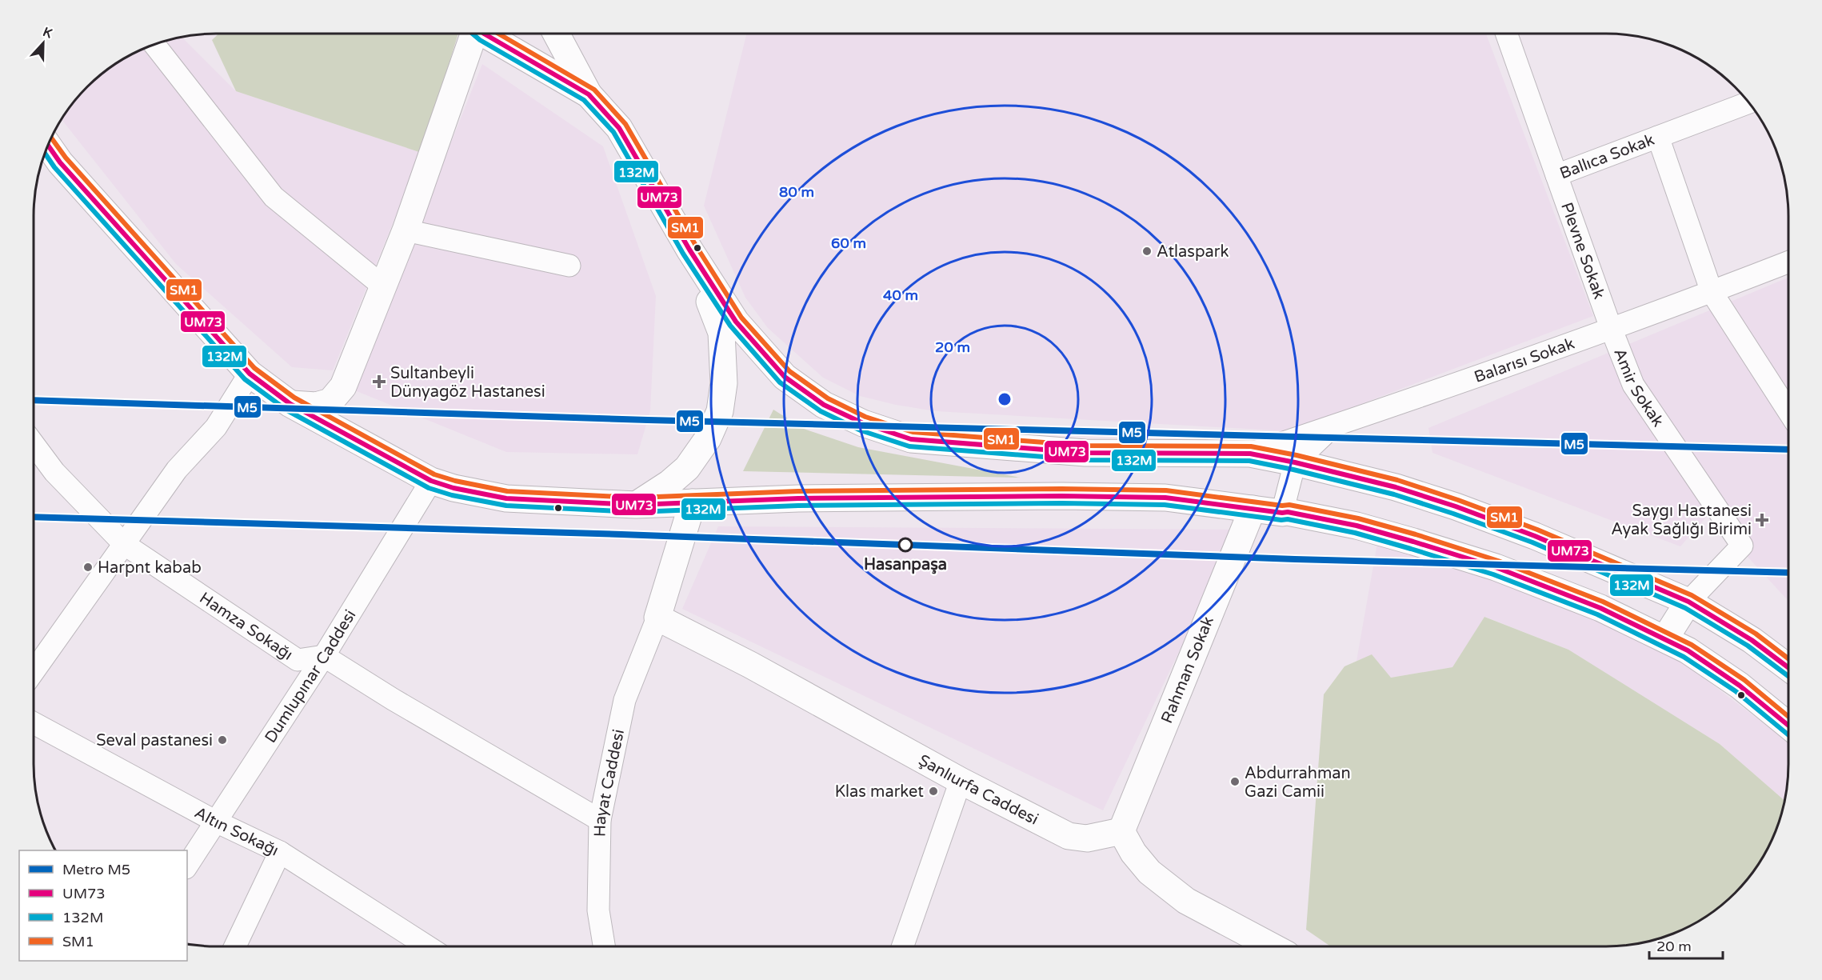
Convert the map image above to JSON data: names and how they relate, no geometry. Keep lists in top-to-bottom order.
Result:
{
  "streets": {
    "main road": ["Rahman Sokak", "Şanlıurfa Caddesi"],
    "street": [
      "Ballıca Sokak",
      "Plevne Sokak",
      "Balarısı Sokak",
      "Amir Sokak",
      "Hamza Sokağı",
      "Dumlupınar Caddesi",
      "Hayat Caddesi",
      "Altın Sokağı"
    ]
  },
  "crossings": [
    ["Ballıca Sokak", "Plevne Sokak"],
    ["Plevne Sokak", "Balarısı Sokak"],
    ["Plevne Sokak", "Amir Sokak"],
    ["Balarısı Sokak", "Amir Sokak"],
    ["Hamza Sokağı", "Dumlupınar Caddesi"],
    ["Rahman Sokak", "Şanlıurfa Caddesi"],
    ["Dumlupınar Caddesi", "Altın Sokağı"],
    ["Hayat Caddesi", "Şanlıurfa Caddesi"]
  ],
  "places": {
    "other": [
      "Atlaspark",
      "Hasanpaşa",
      "Harpnt kabab",
      "Seval pastanesi",
      "Abdurrahman Gazi Camii",
      "Klas market"
    ],
    "health": ["Sultanbeyli Dünyagöz Hastanesi", "Saygı Hastanesi Ayak Sağlığı Birimi"]
  },
  "lines": [
    "transit line UM73",
    "transit line 132M",
    "transit line SM1",
    "metro line M5"
  ],
  "legend": [
    "Metro M5",
    "UM73",
    "132M",
    "SM1"
  ],
  "scale_bar": "20 m",
  "north": "top",
  "rings": [
    "80 m",
    "60 m",
    "40 m",
    "20 m"
  ]
}
